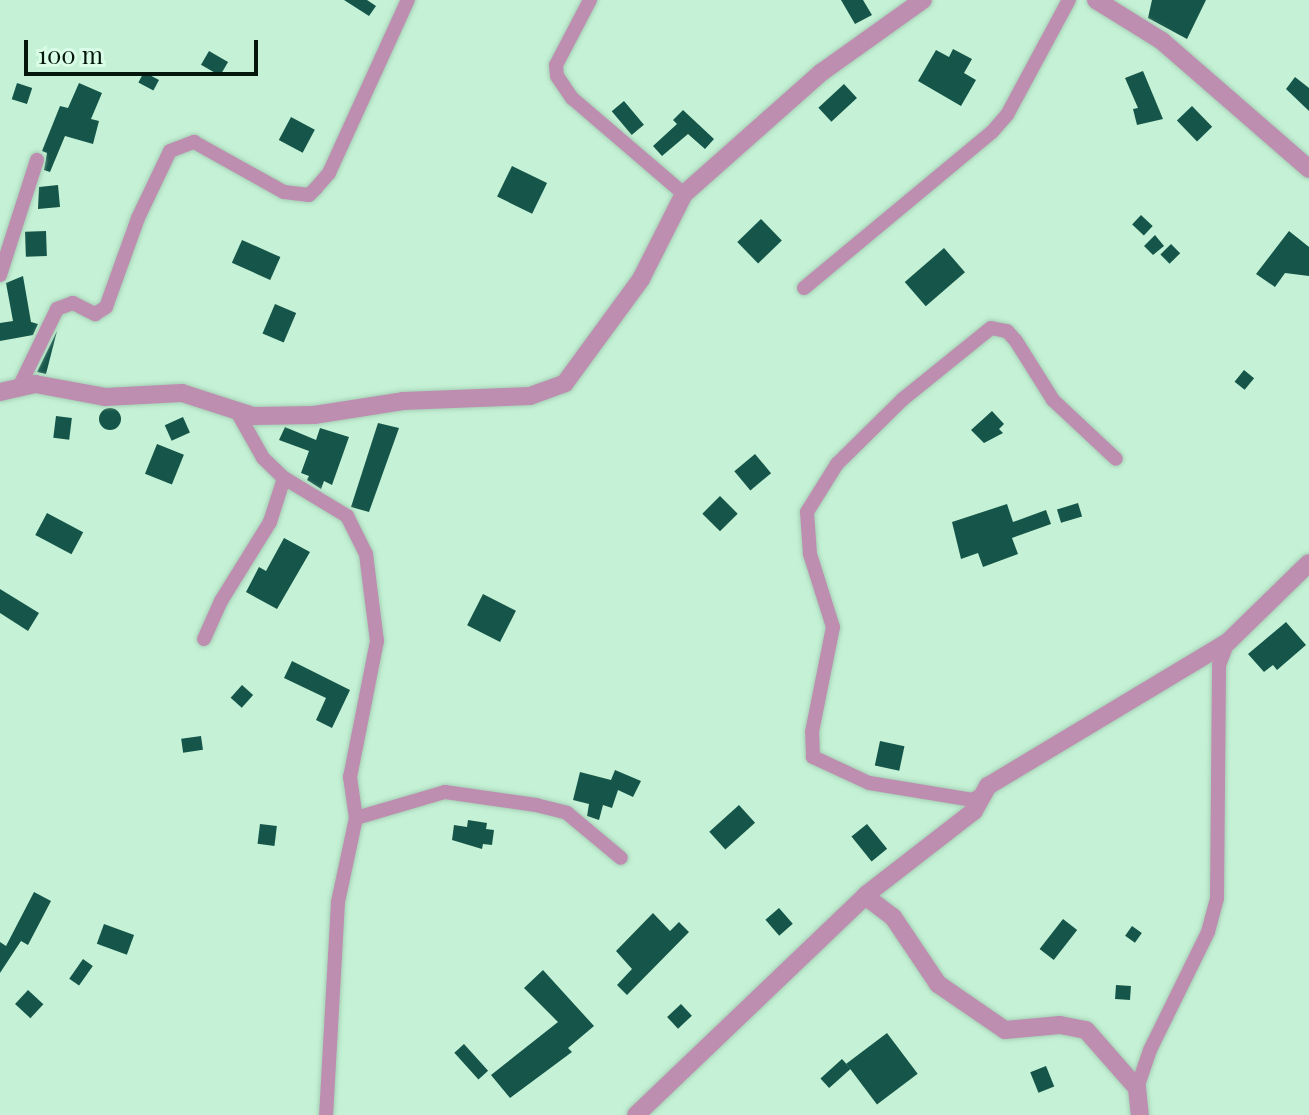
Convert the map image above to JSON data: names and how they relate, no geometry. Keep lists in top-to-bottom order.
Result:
{
  "scale_bar": "100 m"
}
